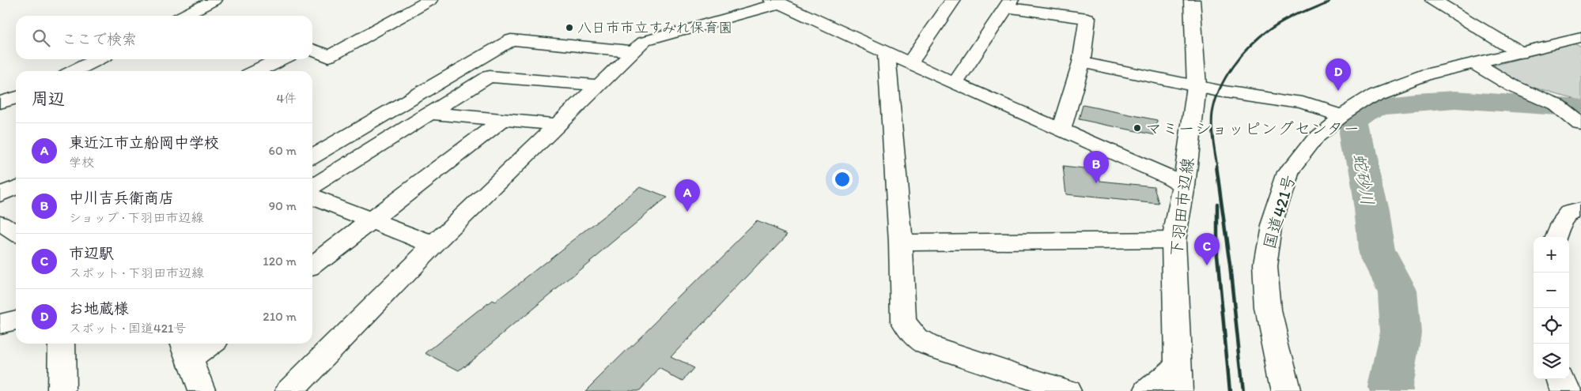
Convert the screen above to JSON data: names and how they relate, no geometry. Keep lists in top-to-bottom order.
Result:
{
  "streets": {
    "main road": ["下羽田市辺線", "国道421号"]
  },
  "water": ["蛇砂川"],
  "places": ["八日市市立すみれ保育園", "マミーショッピングセンター"],
  "page": {
    "search": "ここで検索",
    "pins": [
      "D",
      "B",
      "A",
      "C"
    ],
    "heading": ["周辺", "4件"],
    "list": [
      {
        "mark": "A",
        "name": "東近江市立船岡中学校",
        "note": "学校",
        "value": "60 m"
      },
      {
        "mark": "B",
        "name": "中川吉兵衛商店",
        "note": "ショップ · 下羽田市辺線",
        "value": "90 m"
      },
      {
        "mark": "C",
        "name": "市辺駅",
        "note": "スポット · 下羽田市辺線",
        "value": "120 m"
      },
      {
        "mark": "D",
        "name": "お地蔵様",
        "note": "スポット · 国道421号",
        "value": "210 m"
      }
    ],
    "map_buttons": ["+", "−"]
  }
}
